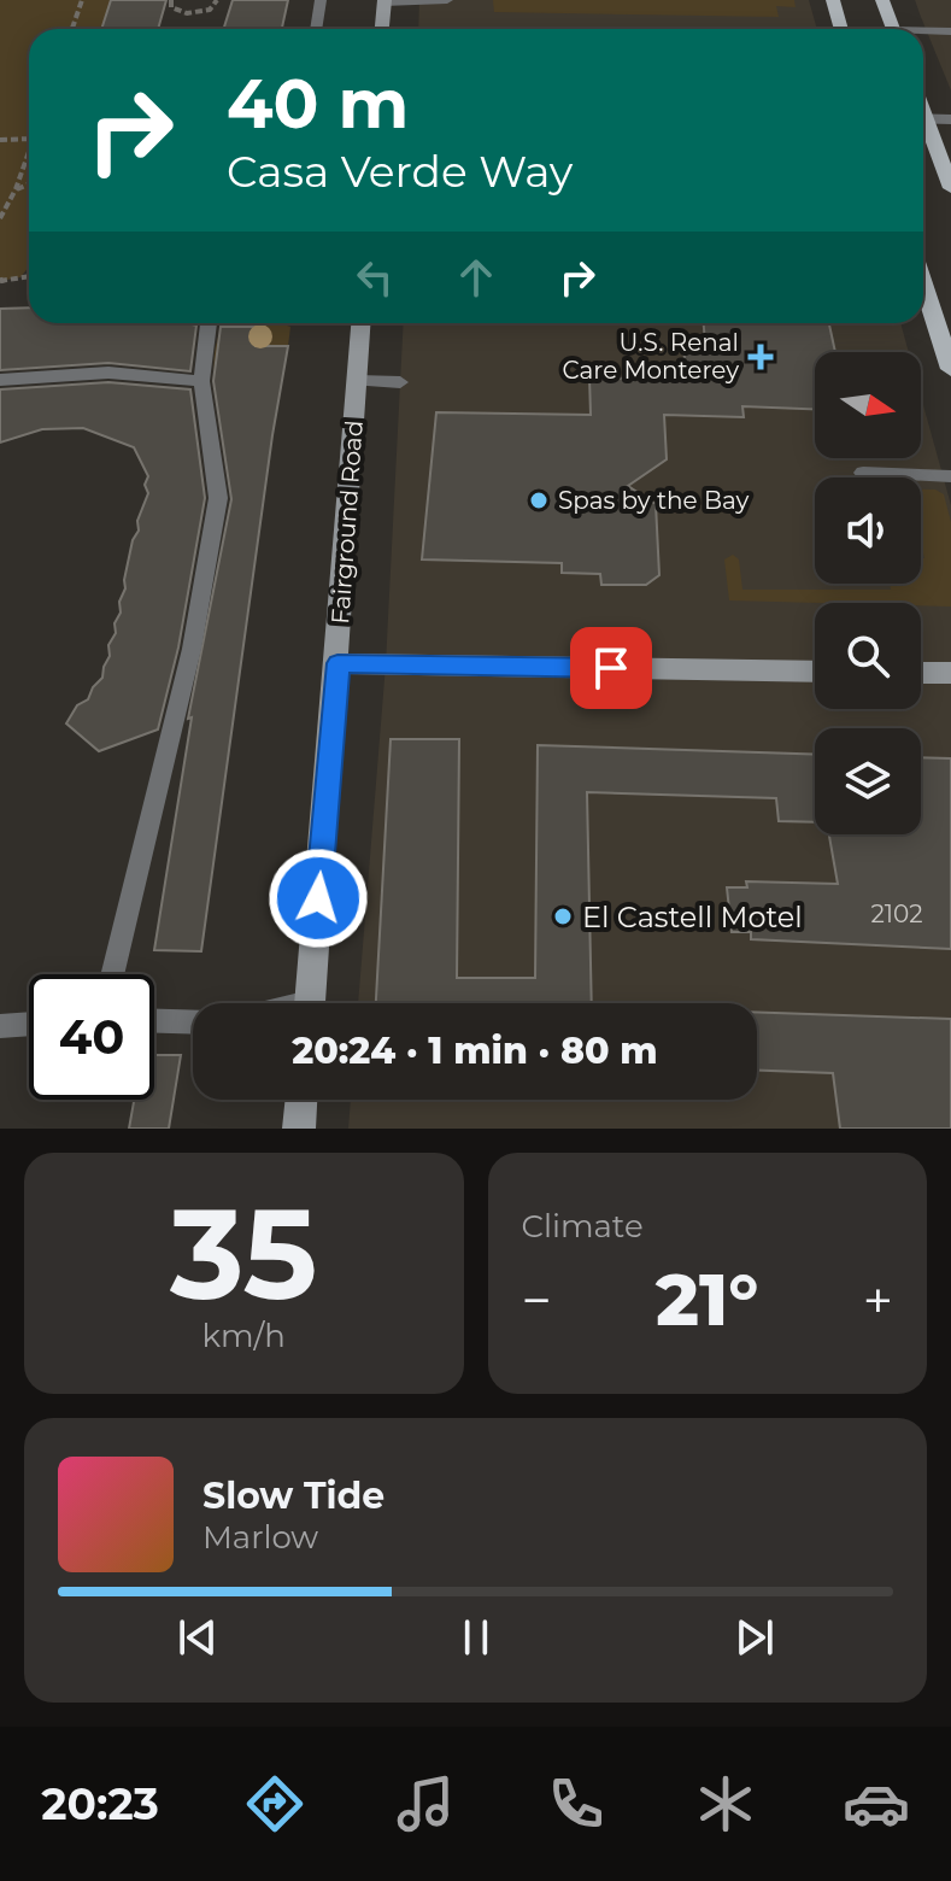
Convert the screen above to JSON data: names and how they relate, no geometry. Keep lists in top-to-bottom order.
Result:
{
  "streets": {
    "street": ["Fairground Road"]
  },
  "places": {
    "health": ["U.S. Renal Care Monterey"],
    "other": ["Spas by the Bay", "El Castell Motel"]
  },
  "house_numbers": ["2102"],
  "north": "right",
  "page": {
    "turn": ["40 m", "Casa Verde Way"],
    "limit": "40",
    "trip": "20:24 · 1 min · 80 m",
    "tile": [
      ["35", "km/h"],
      "Climate"
    ],
    "heat": ["−", "21°", "+"],
    "song": ["Slow Tide", "Marlow"],
    "tabs": "20:23"
  }
}
